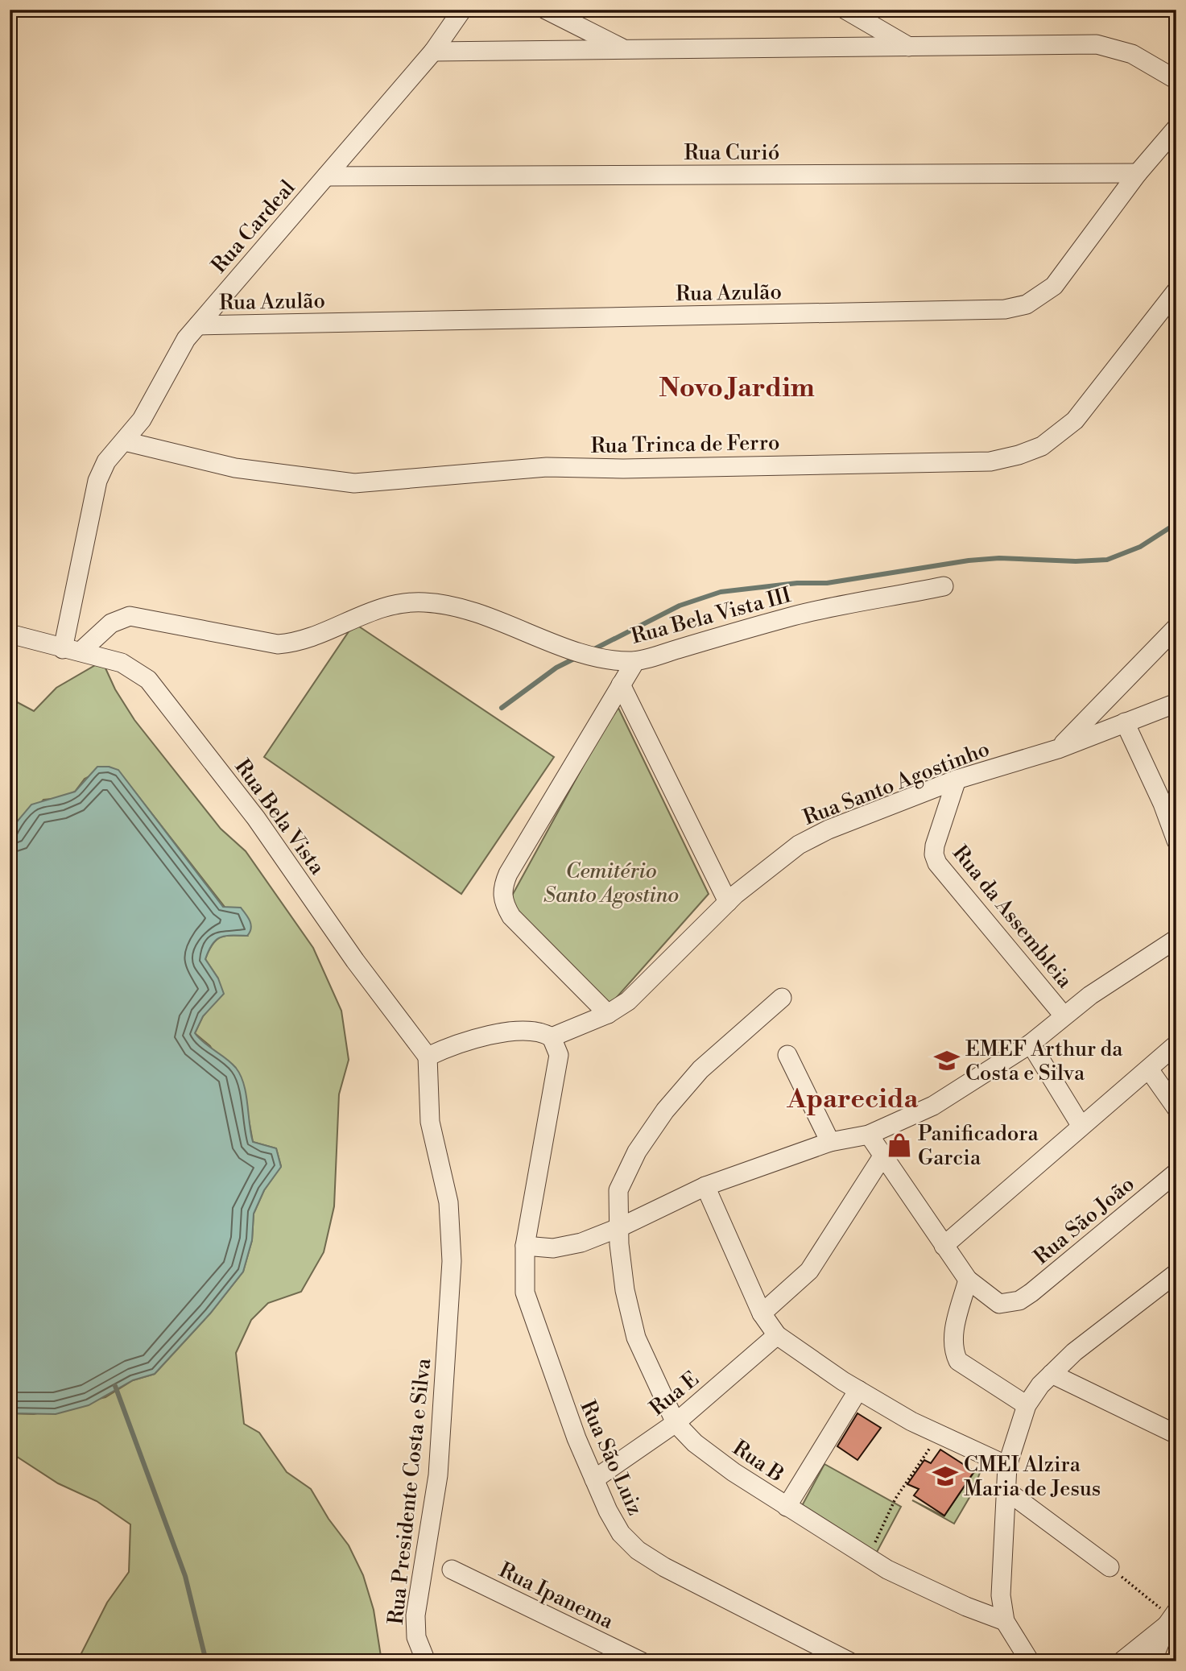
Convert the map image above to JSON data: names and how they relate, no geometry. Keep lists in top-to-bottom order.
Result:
{
  "streets": {
    "street": [
      "Rua Curió",
      "Rua Cardeal",
      "Rua Azulão",
      "Rua Trinca de Ferro",
      "Rua Bela Vista III",
      "Rua Santo Agostinho",
      "Rua Bela Vista",
      "Rua da Assembleia",
      "Rua São João",
      "Rua E",
      "Rua São Luiz",
      "Rua B",
      "Rua Presidente Costa e Silva",
      "Rua Ipanema"
    ]
  },
  "crossings": [
    ["Rua Curió", "Rua Cardeal"],
    ["Rua Curió", "Rua Azulão"],
    ["Rua Cardeal", "Rua Azulão"],
    ["Rua Cardeal", "Rua Trinca de Ferro"],
    ["Rua Cardeal", "Rua Bela Vista III"],
    ["Rua Cardeal", "Rua Bela Vista"],
    ["Rua Bela Vista III", "Rua Bela Vista"],
    ["Rua Santo Agostinho", "Rua da Assembleia"],
    ["Rua Bela Vista", "Rua Presidente Costa e Silva"],
    ["Rua E", "Rua São Luiz"],
    ["Rua E", "Rua B"]
  ],
  "districts": ["Novo Jardim", "Aparecida"],
  "parks": ["Cemitério Santo Agostino"],
  "places": {
    "school or university": ["EMEF Arthur da Costa e Silva", "CMEI Alzira Maria de Jesus"],
    "shop": ["Panificadora Garcia"]
  }
}
